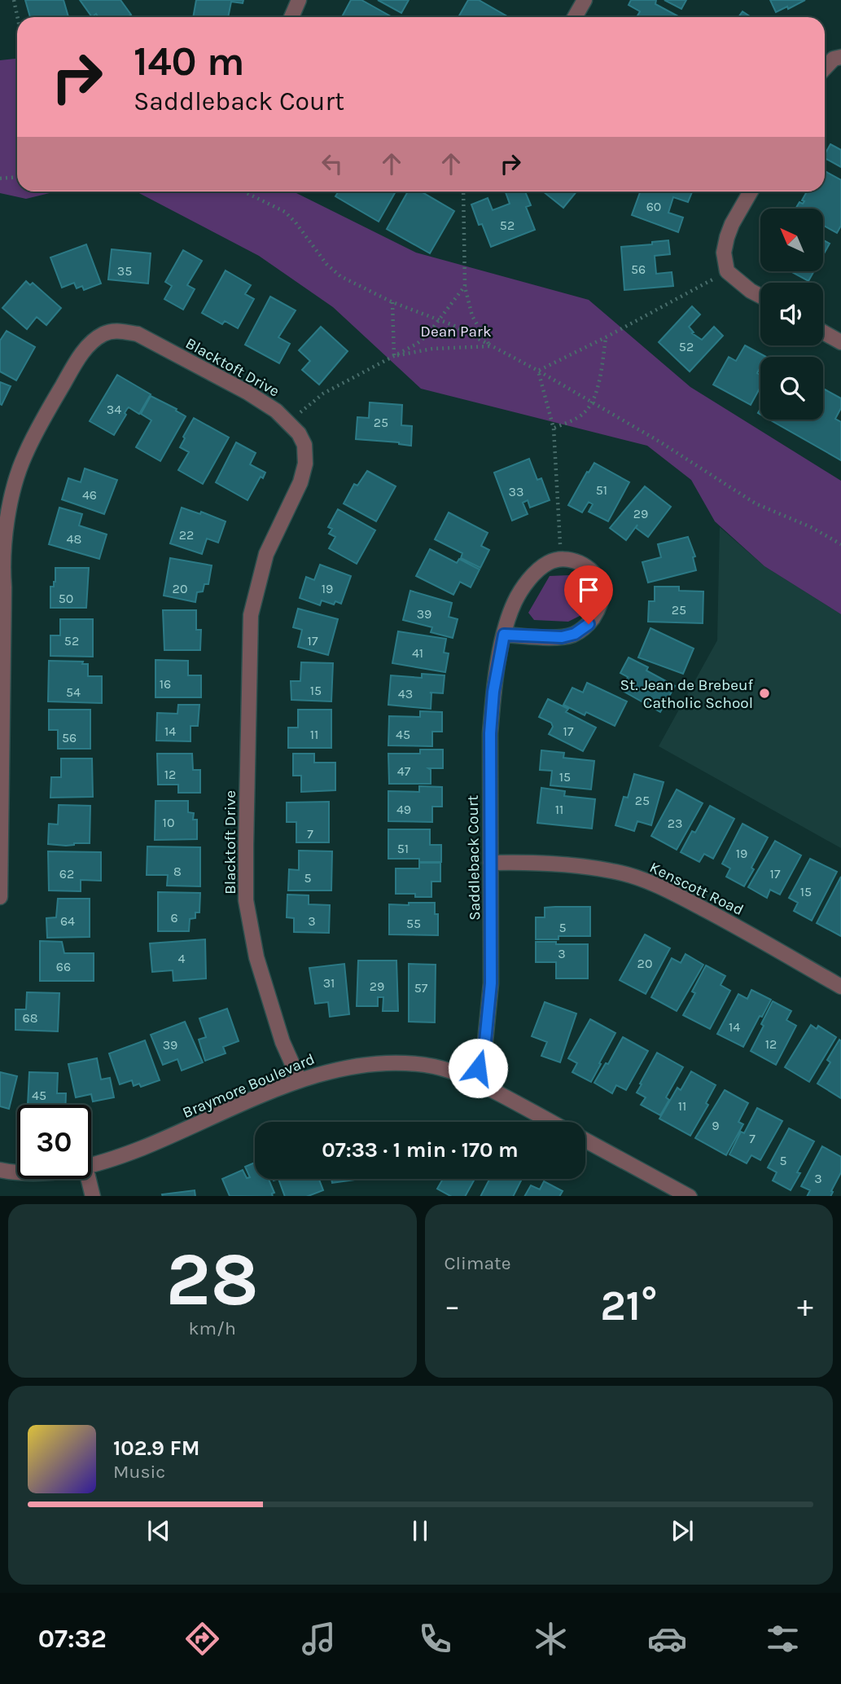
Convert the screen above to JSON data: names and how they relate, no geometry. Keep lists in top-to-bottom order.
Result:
{
  "streets": {
    "street": [
      "Blacktoft Drive",
      "Saddleback Court",
      "Kenscott Road",
      "Braymore Boulevard"
    ]
  },
  "crossings": [
    ["Blacktoft Drive", "Braymore Boulevard"],
    ["Saddleback Court", "Kenscott Road"],
    ["Saddleback Court", "Braymore Boulevard"]
  ],
  "parks": ["Dean Park"],
  "places": ["St. Jean de Brebeuf Catholic School"],
  "house_numbers": [
    "60",
    "52",
    "56",
    "35",
    "52",
    "34",
    "25",
    "51",
    "33",
    "46",
    "29",
    "22",
    "48",
    "20",
    "19",
    "50",
    "25",
    "39",
    "52",
    "17",
    "41",
    "16",
    "15",
    "54",
    "43",
    "14",
    "17",
    "11",
    "45",
    "56",
    "47",
    "12",
    "15",
    "25",
    "49",
    "11",
    "10",
    "23",
    "7",
    "51",
    "19",
    "8",
    "62",
    "17",
    "5",
    "15",
    "6",
    "64",
    "3",
    "55",
    "5",
    "3",
    "4",
    "20",
    "66",
    "31",
    "29",
    "57",
    "68",
    "14",
    "12",
    "39",
    "45",
    "11",
    "9",
    "7",
    "5",
    "3"
  ],
  "north": "top left",
  "page": {
    "turn": ["140 m", "Saddleback Court"],
    "limit": "30",
    "trip": "07:33 · 1 min · 170 m",
    "tile": [
      ["28", "km/h"],
      "Climate"
    ],
    "heat": ["−", "21°", "+"],
    "song": ["102.9 FM", "Music"],
    "tabs": "07:32"
  }
}
